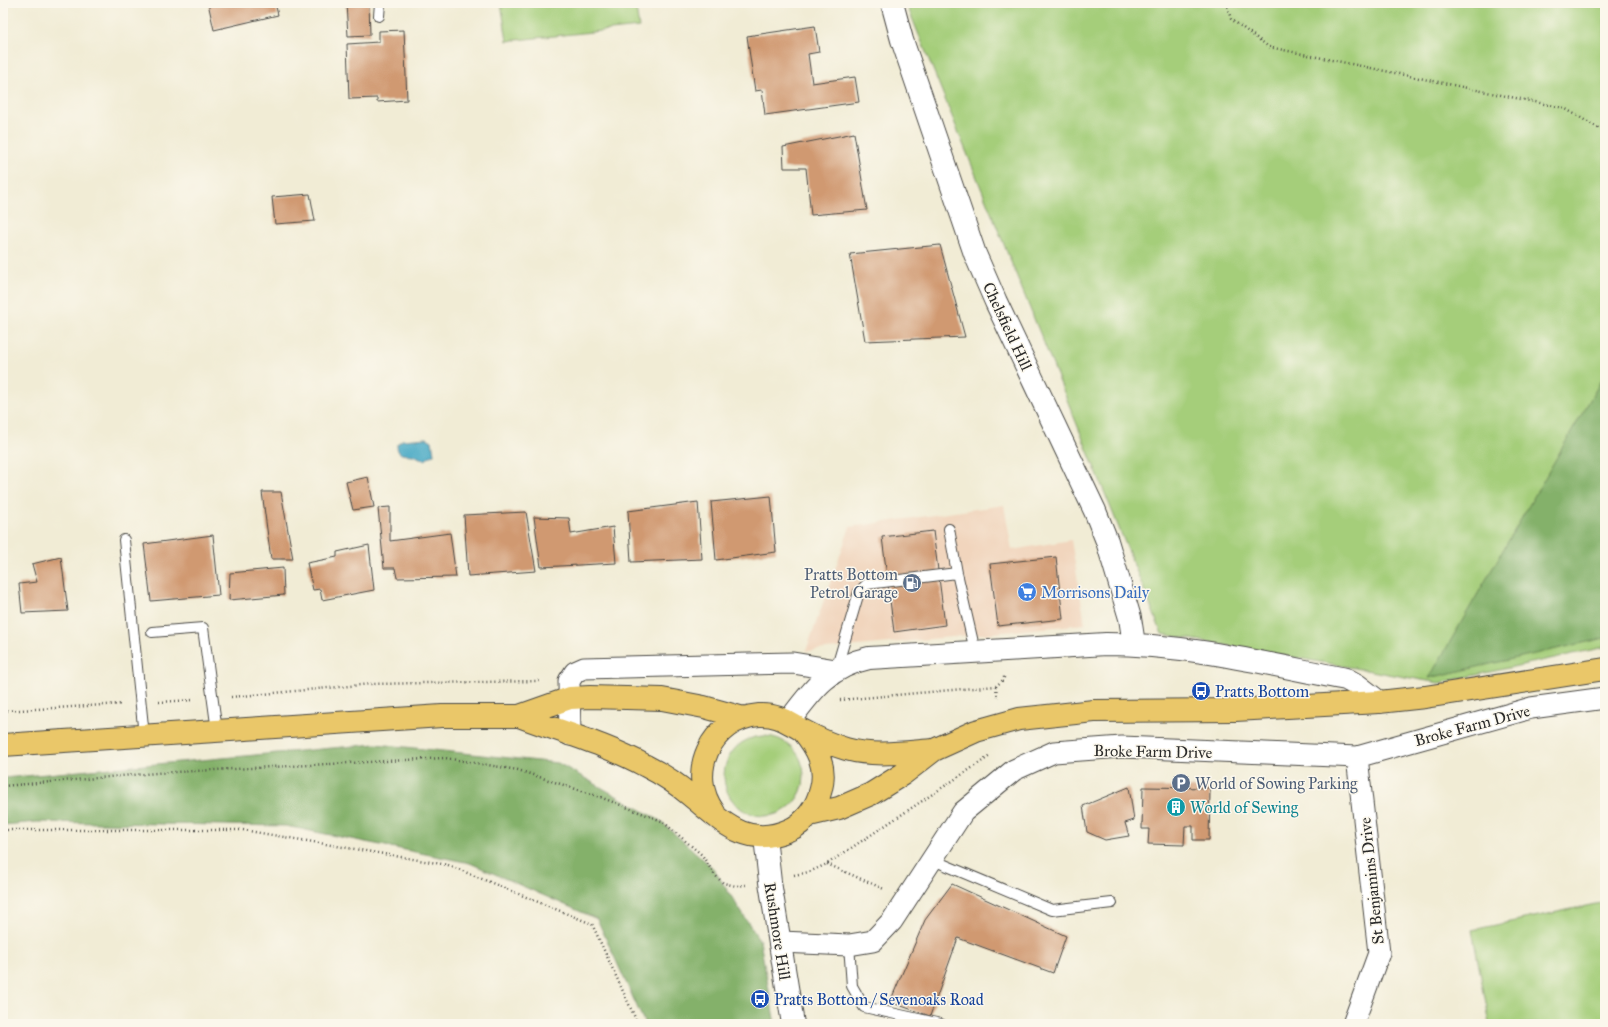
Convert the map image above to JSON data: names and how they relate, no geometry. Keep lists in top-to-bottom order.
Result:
{
  "streets": {
    "street": [
      "Chelsfield Hill",
      "Broke Farm Drive",
      "St Benjamins Drive",
      "Rushmore Hill"
    ]
  },
  "crossings": [
    ["Broke Farm Drive", "St Benjamins Drive"],
    ["Broke Farm Drive", "Rushmore Hill"]
  ],
  "places": {
    "fuel station": ["Pratts Bottom Petrol Garage"],
    "supermarket": ["Morrisons Daily"],
    "bus stop": ["Pratts Bottom", "Pratts Bottom / Sevenoaks Road"],
    "parking": ["World of Sowing Parking"],
    "building": ["World of Sewing"]
  }
}
